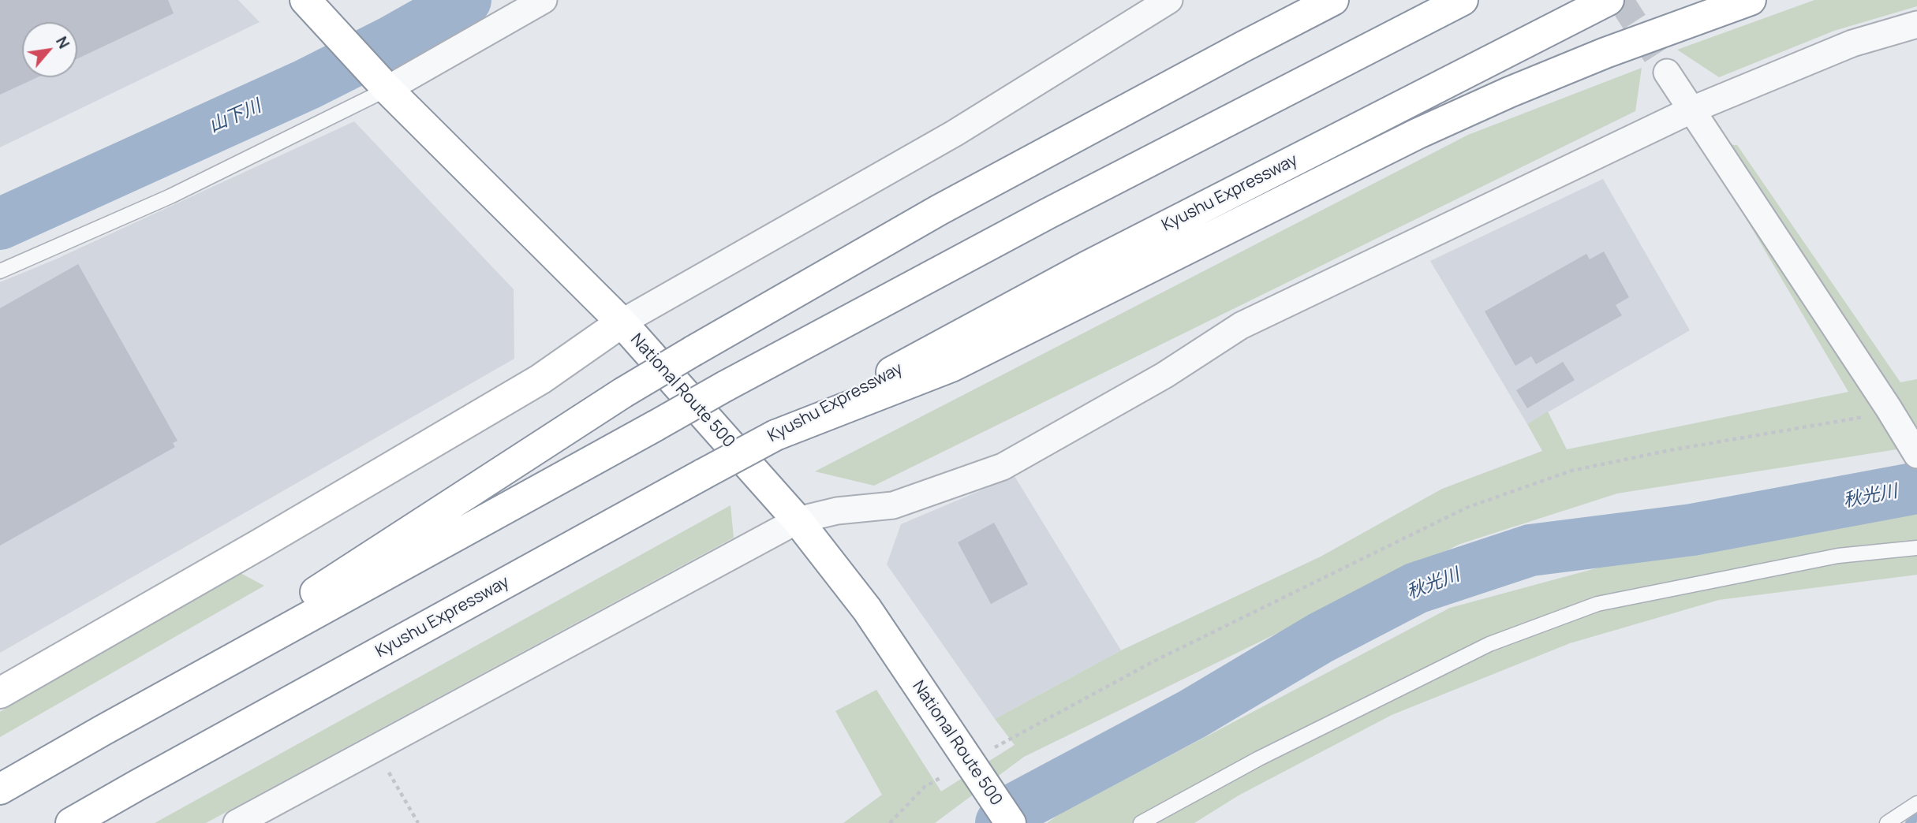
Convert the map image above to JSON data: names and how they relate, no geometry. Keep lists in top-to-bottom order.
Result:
{
  "streets": {
    "main road": ["Kyushu Expressway", "National Route 500"]
  },
  "water": ["山下川", "秋光川"],
  "north": "top right"
}
